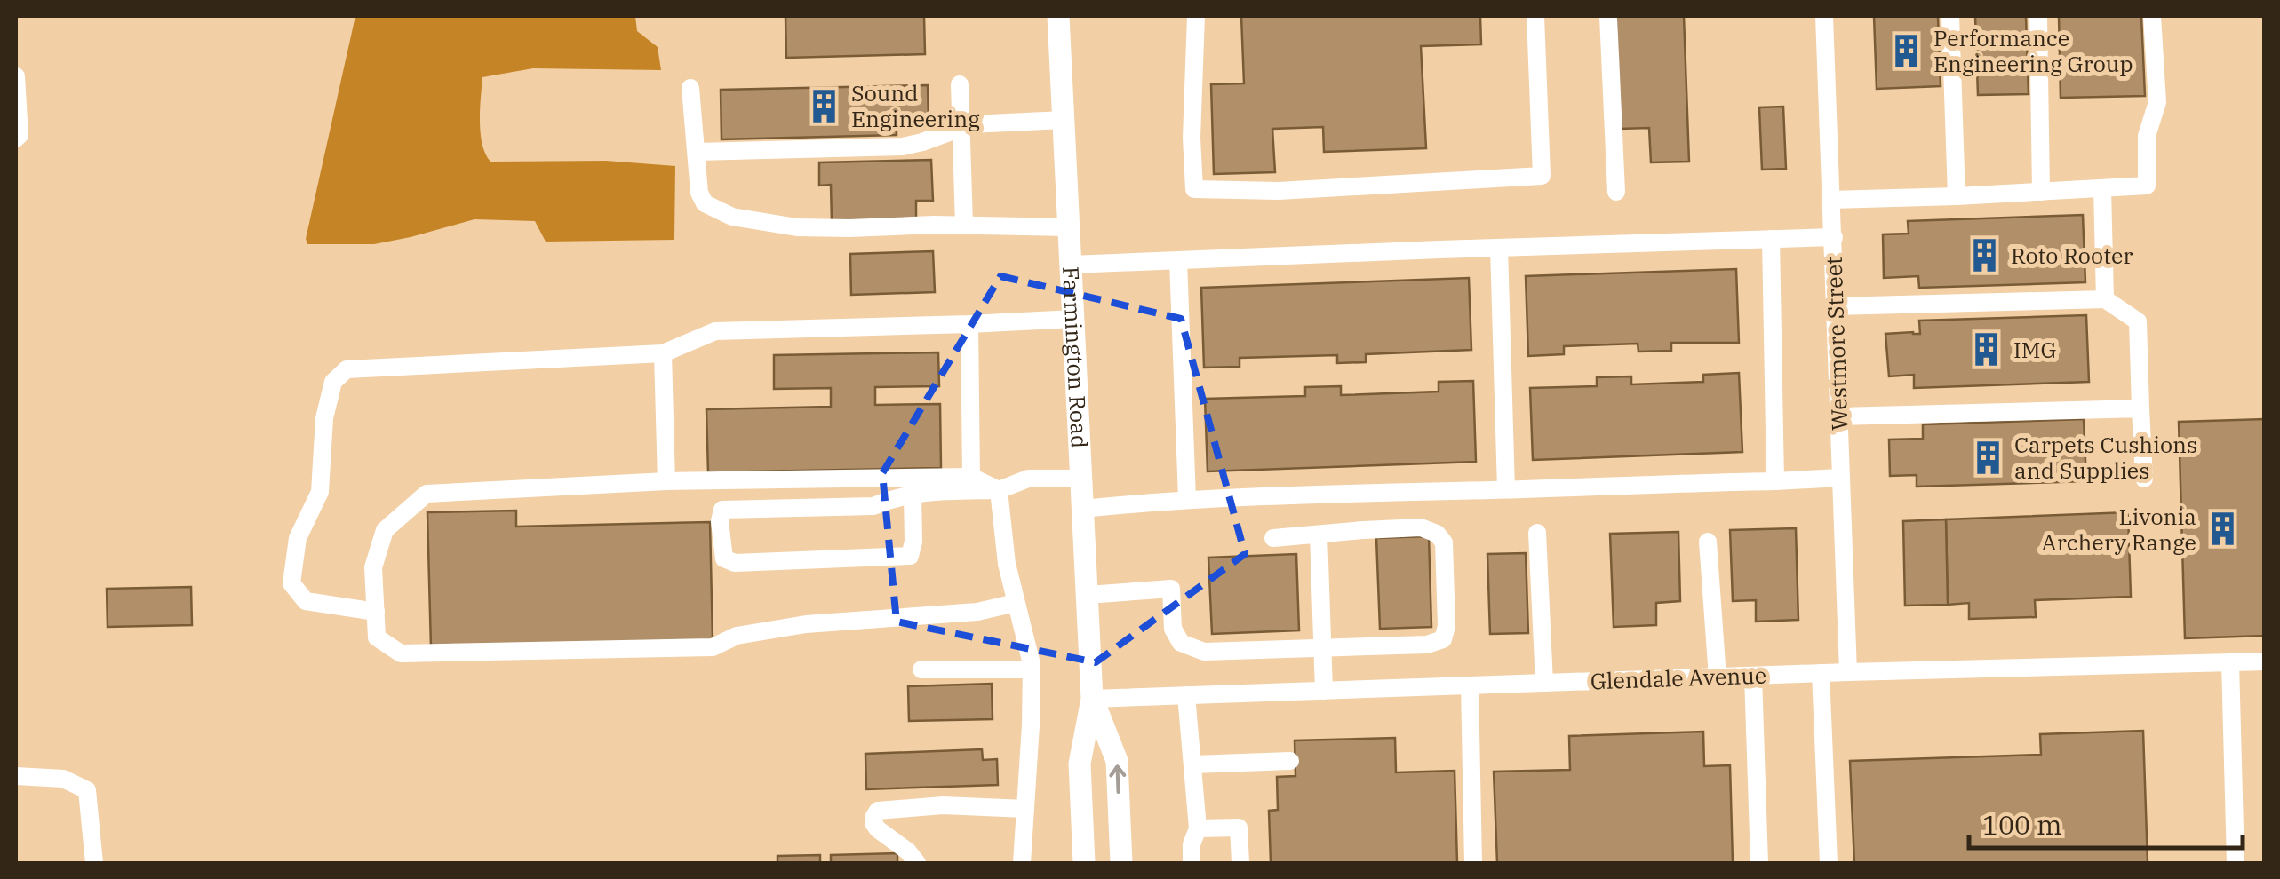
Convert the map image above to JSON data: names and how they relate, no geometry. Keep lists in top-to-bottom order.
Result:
{
  "streets": {
    "main road": ["Farmington Road"],
    "street": ["Westmore Street", "Glendale Avenue"]
  },
  "crossings": [
    ["Westmore Street", "Glendale Avenue"],
    ["Farmington Road", "Glendale Avenue"]
  ],
  "places": {
    "building": [
      "Performance Engineering Group",
      "Sound Engineering",
      "Roto Rooter",
      "IMG",
      "Carpets Cushions and Supplies",
      "Livonia Archery Range"
    ]
  },
  "scale_bar": "100 m"
}
